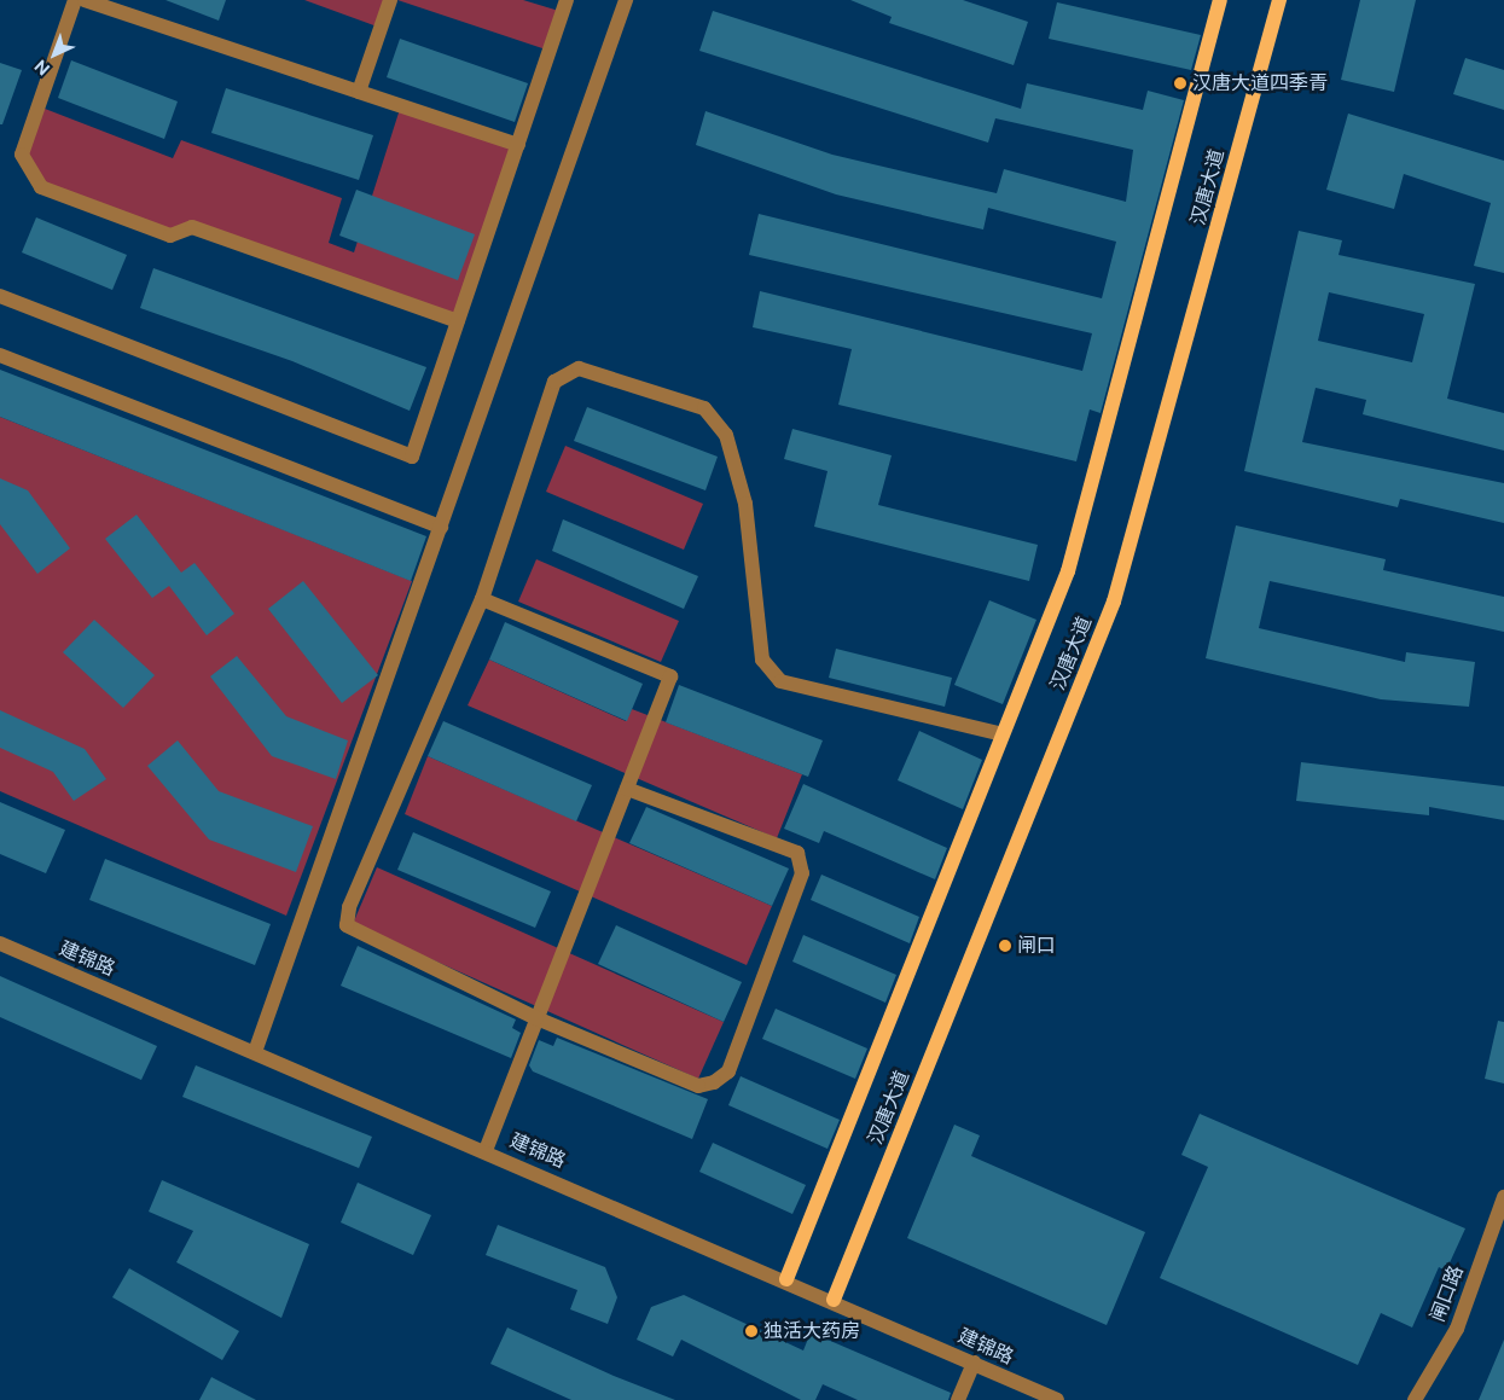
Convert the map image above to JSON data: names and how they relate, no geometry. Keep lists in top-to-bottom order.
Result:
{
  "streets": {
    "main road": ["汉唐大道"],
    "street": ["建锦路", "闸口路"]
  },
  "crossings": [
    ["汉唐大道", "建锦路"]
  ],
  "places": ["汉唐大道四季青", "闸口", "独活大药房"],
  "north": "bottom left"
}
